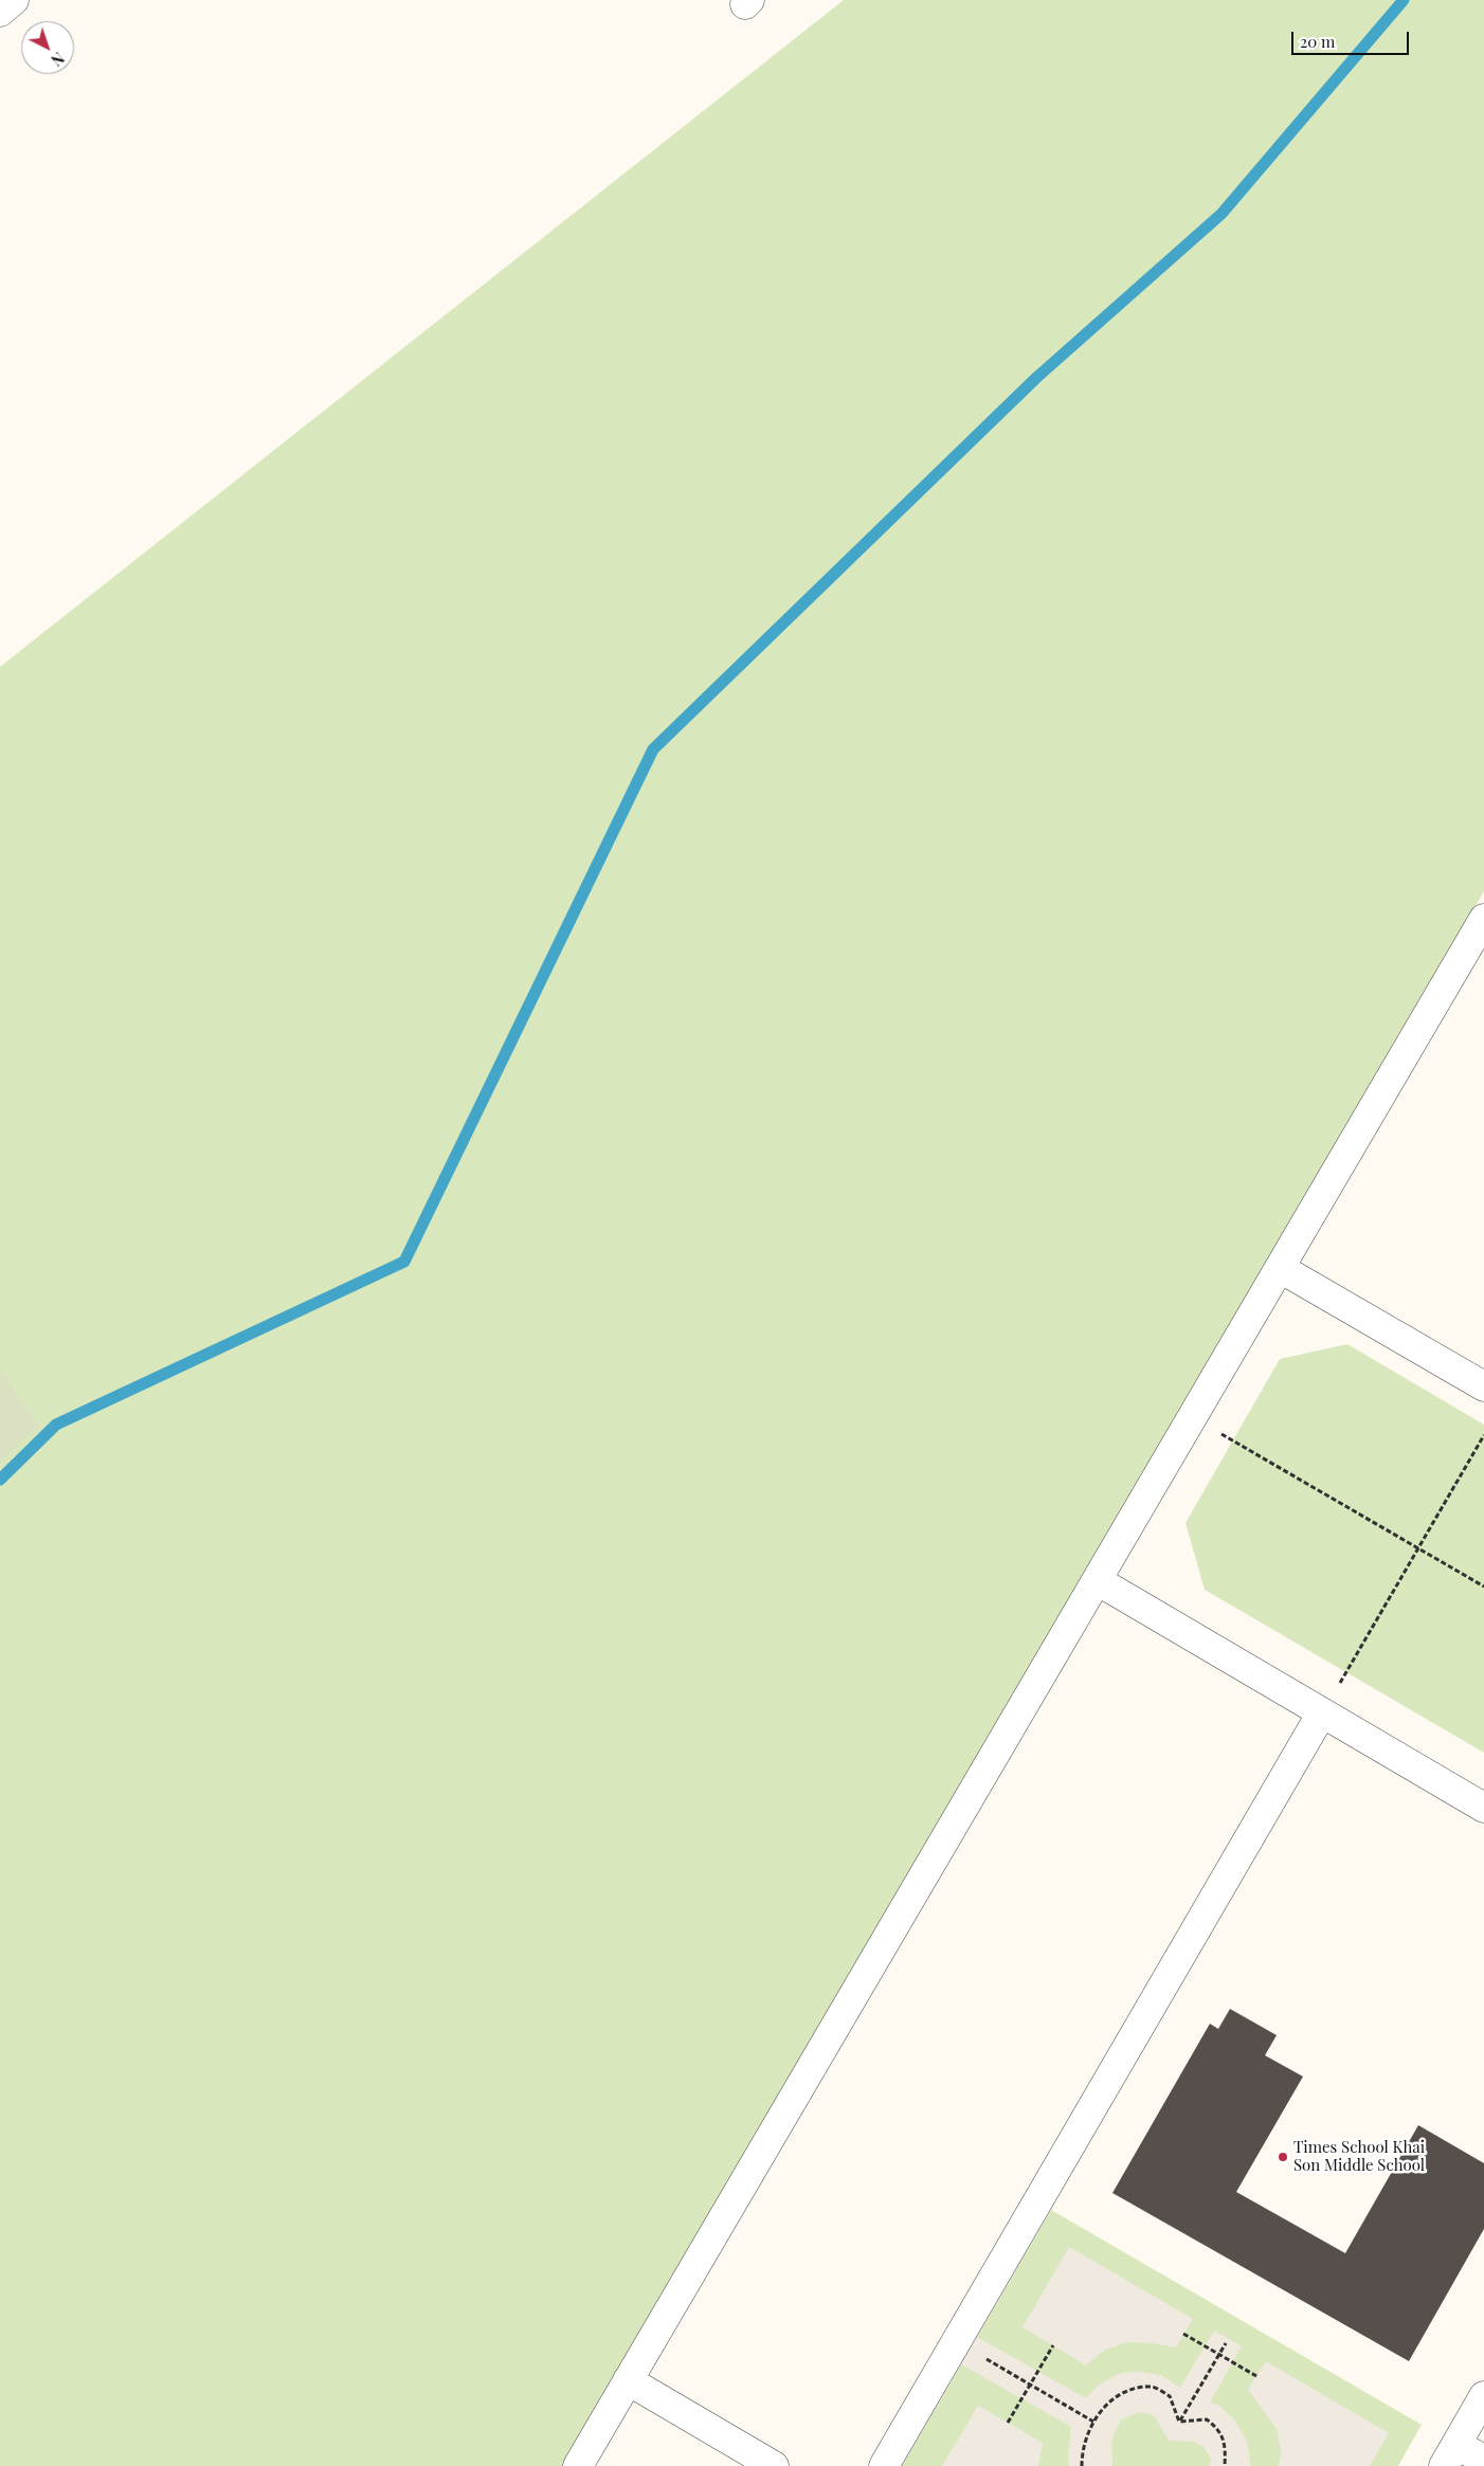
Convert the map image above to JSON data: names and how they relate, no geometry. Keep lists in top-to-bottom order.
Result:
{
  "places": ["Times School Khai Son Middle School"],
  "scale_bar": "20 m",
  "north": "bottom right"
}
